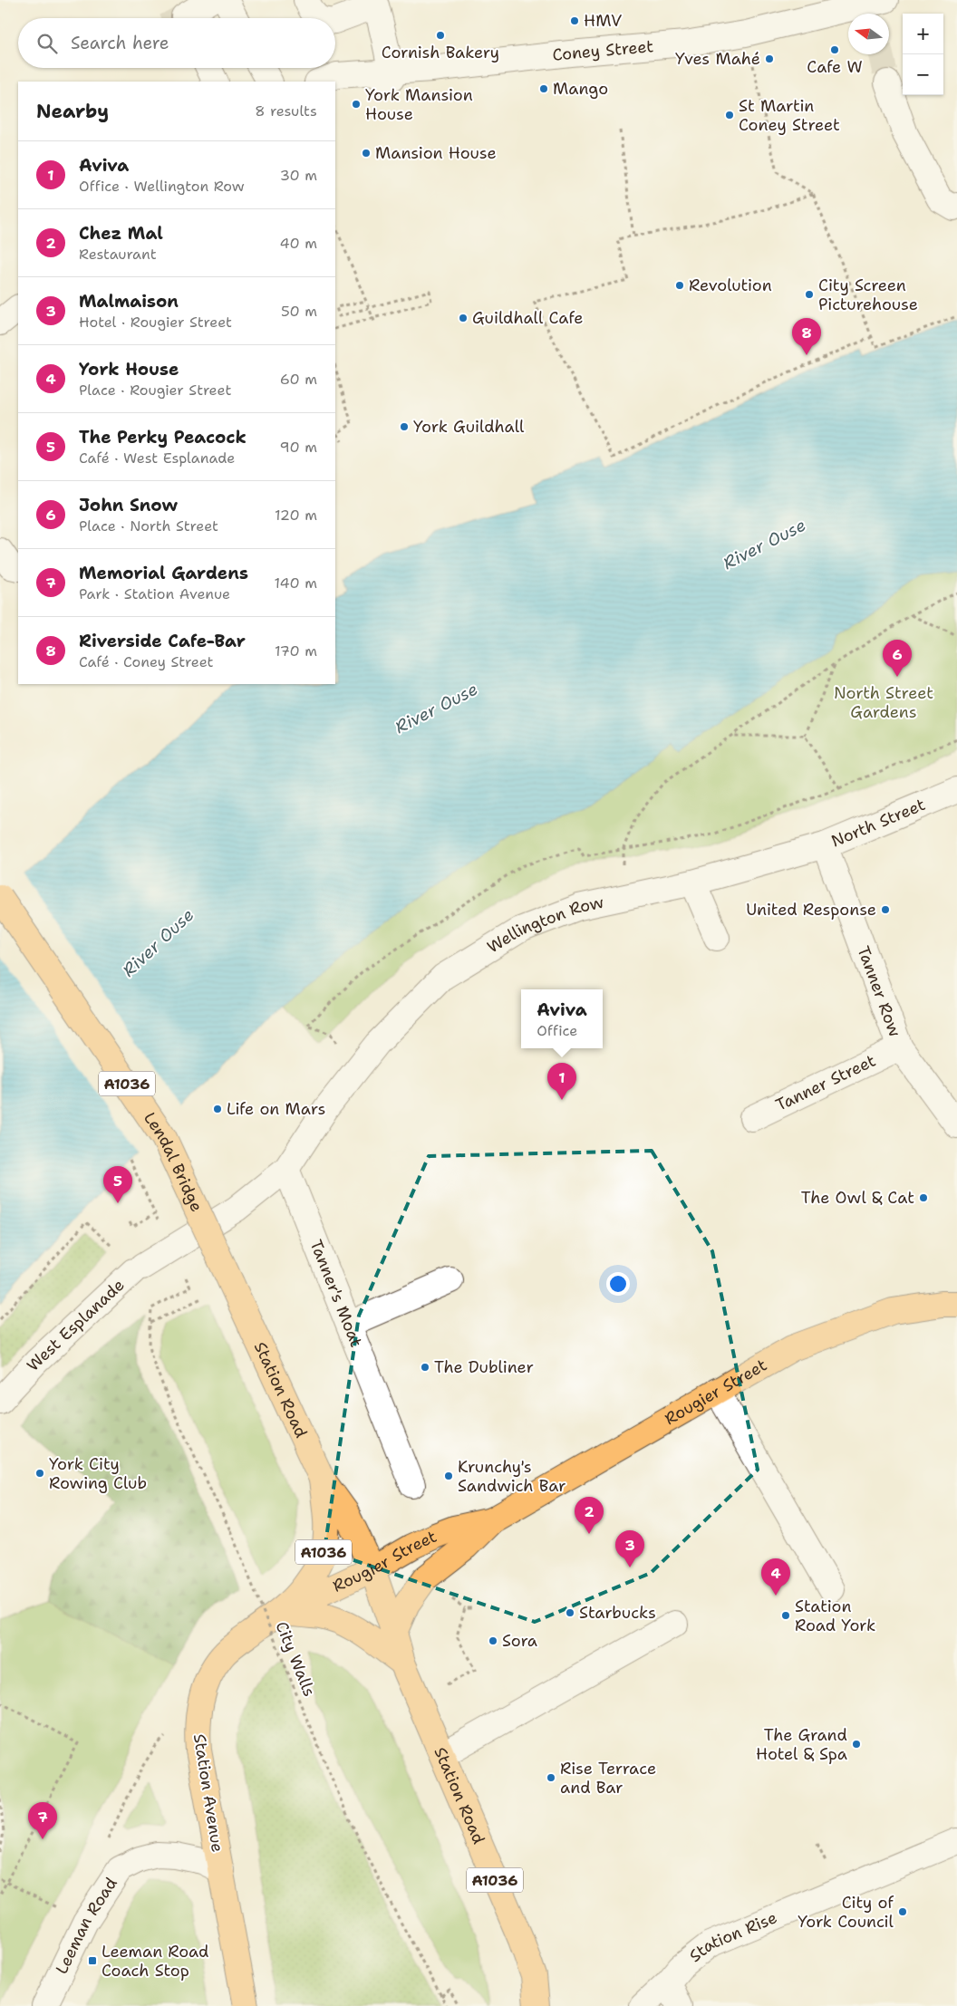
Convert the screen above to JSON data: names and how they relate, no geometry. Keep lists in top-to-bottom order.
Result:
{
  "streets": {
    "main road": [
      "A1036",
      "Lendal Bridge",
      "Station Road",
      "Rougier Street",
      "Station Avenue"
    ],
    "street": [
      "Coney Street",
      "North Street",
      "Wellington Row",
      "Tanner Row",
      "Tanner Street",
      "Tanner's Moat",
      "West Esplanade",
      "Leeman Road",
      "Station Rise"
    ],
    "path": ["City Walls"]
  },
  "crossings": [
    ["North Street", "Wellington Row"],
    ["North Street", "Tanner Row"],
    ["Wellington Row", "Tanner Row"],
    ["Wellington Row", "Tanner's Moat"],
    ["Wellington Row", "West Esplanade"],
    ["Tanner Row", "Tanner Street"],
    ["Lendal Bridge", "Station Road"],
    ["Tanner's Moat", "West Esplanade"],
    ["Station Road", "Rougier Street"],
    ["Station Road", "Station Avenue"],
    ["Rougier Street", "Station Avenue"],
    ["Station Avenue", "Leeman Road"]
  ],
  "water": ["River Ouse"],
  "parks": ["North Street Gardens"],
  "places": {
    "other": [
      "HMV",
      "Cornish Bakery",
      "Cafe W",
      "Yves Mahé",
      "Mango",
      "York Mansion House",
      "St Martin Coney Street",
      "Mansion House",
      "Revolution",
      "City Screen Picturehouse",
      "Guildhall Cafe",
      "York Guildhall",
      "United Response",
      "Life on Mars",
      "The Owl & Cat",
      "The Dubliner",
      "York City Rowing Club",
      "Krunchy's Sandwich Bar",
      "Starbucks",
      "Station Road York",
      "Sora",
      "The Grand Hotel & Spa",
      "Rise Terrace and Bar",
      "City of York Council"
    ],
    "transit": ["Leeman Road Coach Stop"]
  },
  "north": "left",
  "page": {
    "map_buttons": ["+", "−"],
    "search": "Search here",
    "heading": ["Nearby", "8 results"],
    "list": [
      {
        "mark": "1",
        "name": "Aviva",
        "note": "Office · Wellington Row",
        "value": "30 m"
      },
      {
        "mark": "2",
        "name": "Chez Mal",
        "note": "Restaurant",
        "value": "40 m"
      },
      {
        "mark": "3",
        "name": "Malmaison",
        "note": "Hotel · Rougier Street",
        "value": "50 m"
      },
      {
        "mark": "4",
        "name": "York House",
        "note": "Place · Rougier Street",
        "value": "60 m"
      },
      {
        "mark": "5",
        "name": "The Perky Peacock",
        "note": "Café · West Esplanade",
        "value": "90 m"
      },
      {
        "mark": "6",
        "name": "John Snow",
        "note": "Place · North Street",
        "value": "120 m"
      },
      {
        "mark": "7",
        "name": "Memorial Gardens",
        "note": "Park · Station Avenue",
        "value": "140 m"
      },
      {
        "mark": "8",
        "name": "Riverside Cafe-Bar",
        "note": "Café · Coney Street",
        "value": "170 m"
      }
    ],
    "pins": [
      "8",
      "6",
      "1",
      "5",
      "2",
      "3",
      "4",
      "7"
    ],
    "popup": ["Aviva", "Office"]
  }
}
